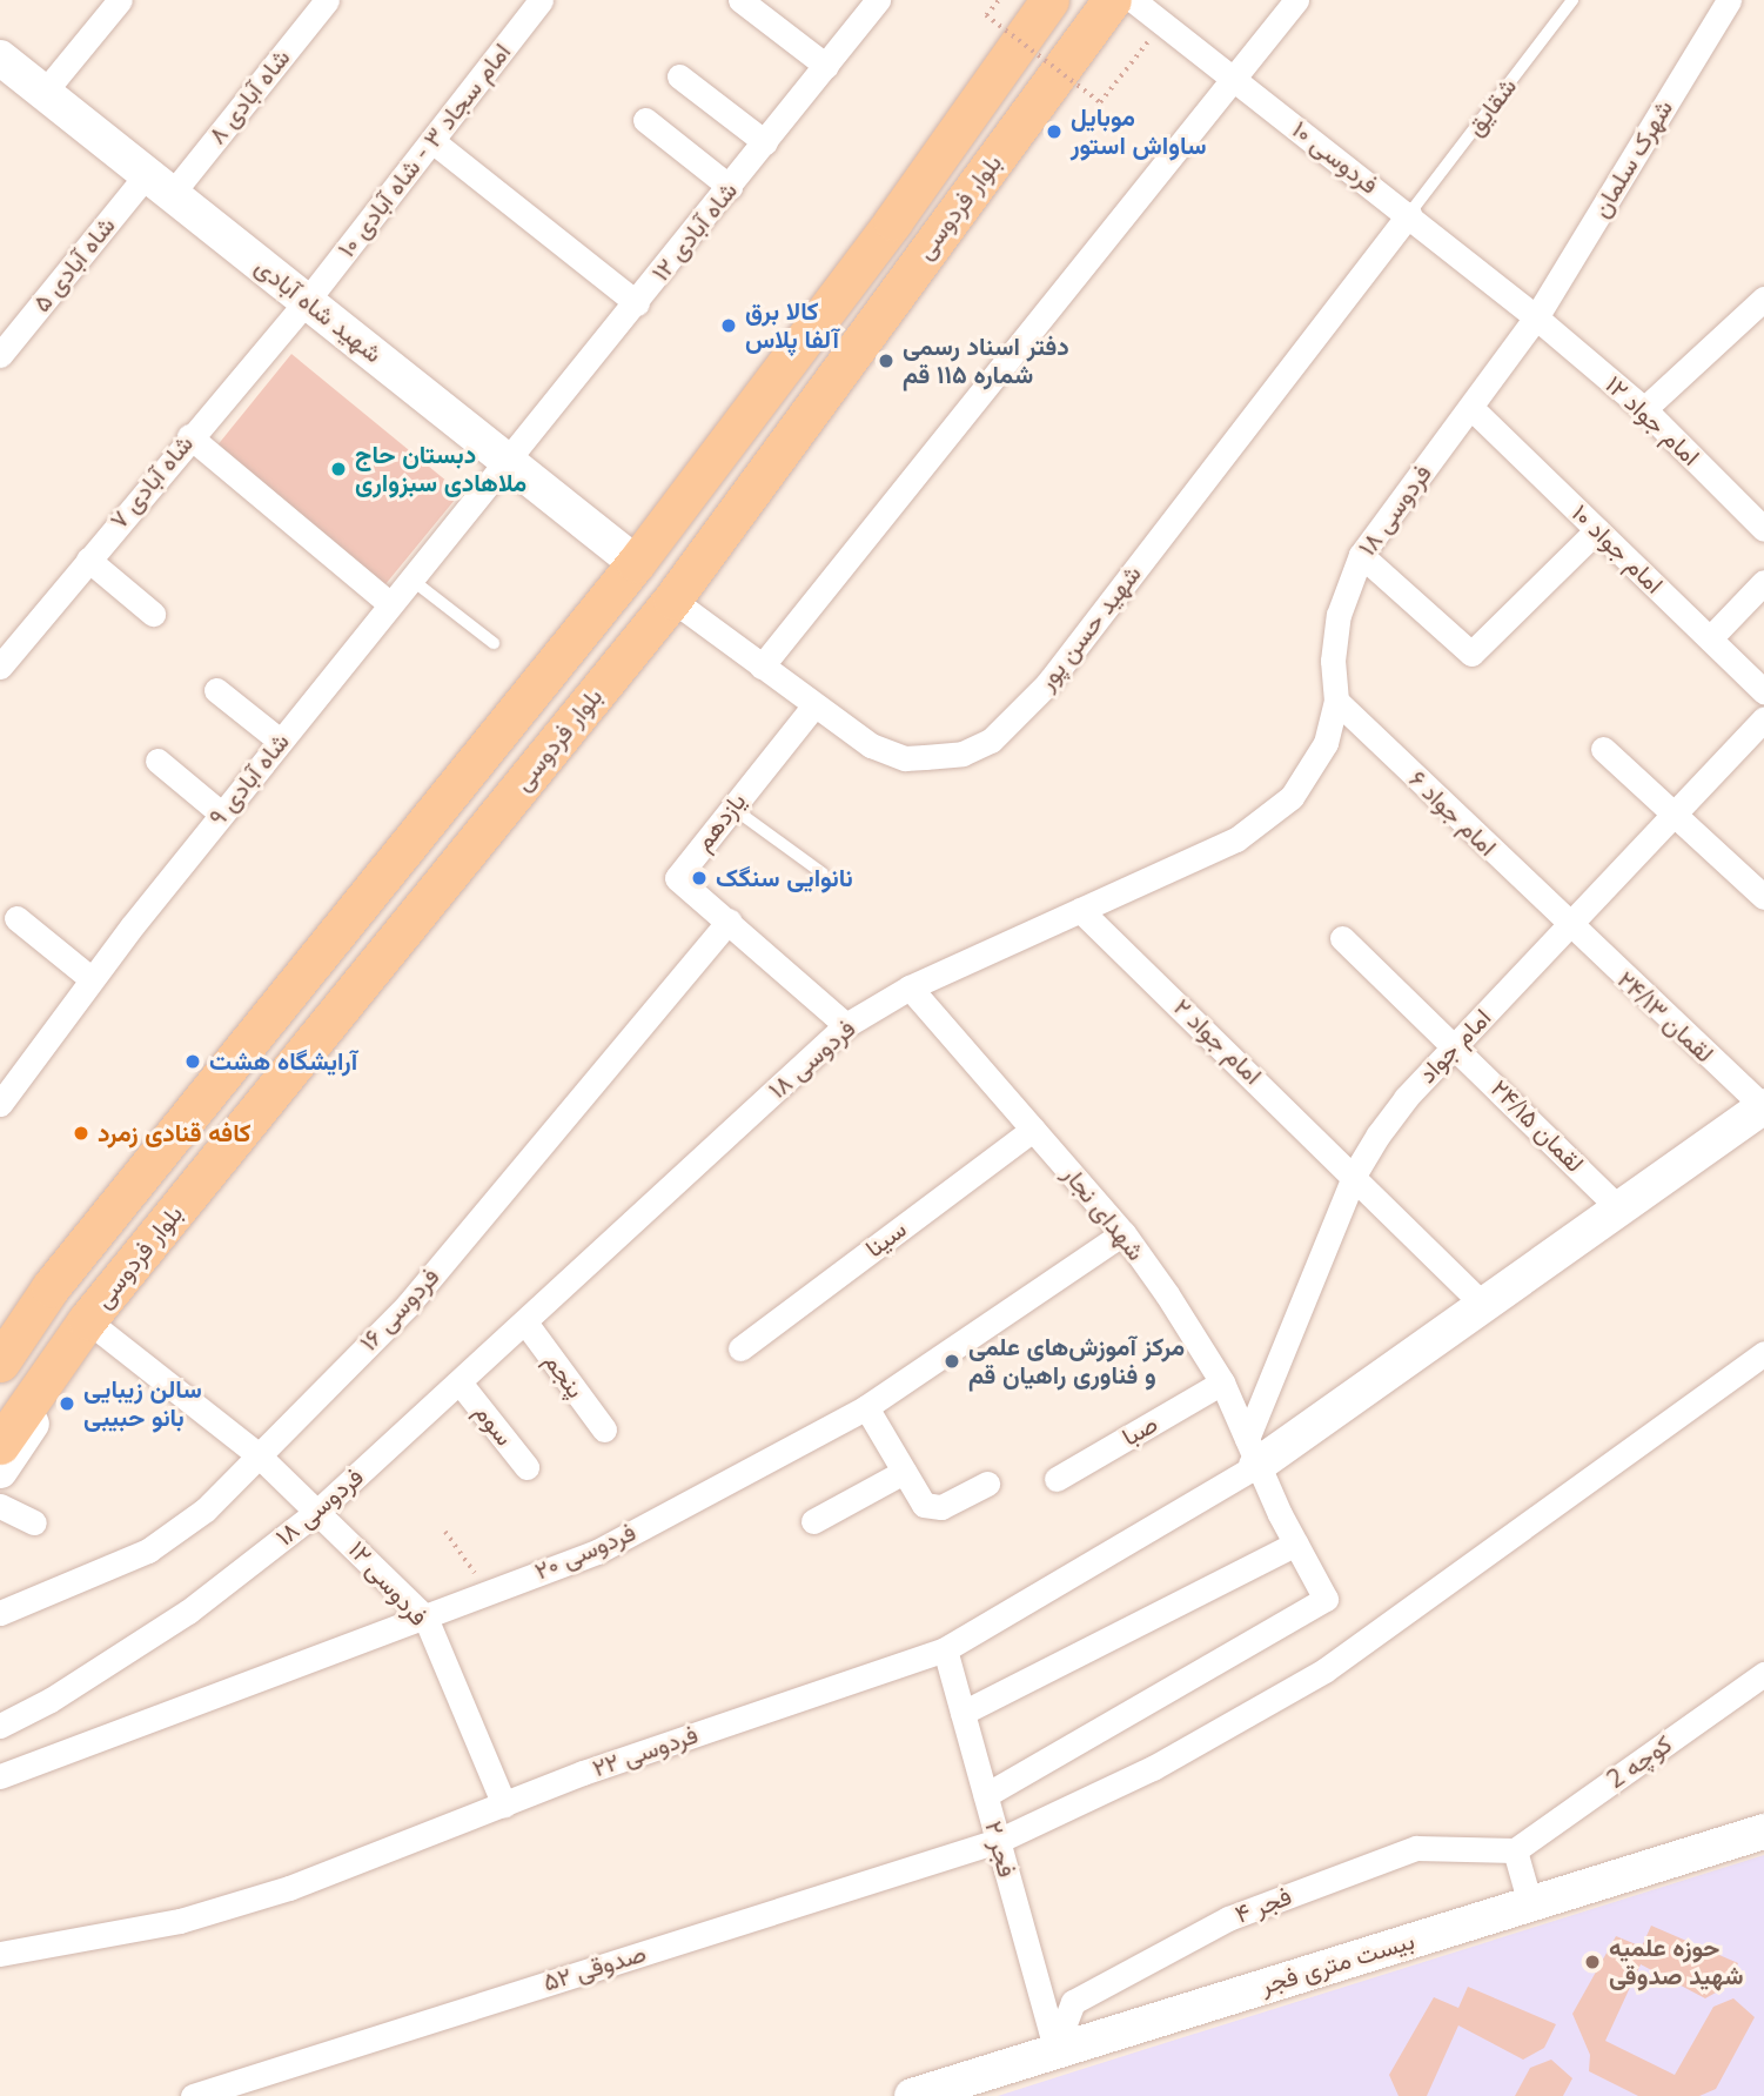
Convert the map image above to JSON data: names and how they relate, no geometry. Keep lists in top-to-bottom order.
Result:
{
  "streets": {
    "main road": ["بلوار فردوسی"],
    "street": [
      "شاه آبادی ۸",
      "امام سجاد ۳ - شاه آبادی ۱۰",
      "فردوسی ۱۰",
      "شهرک سلمان",
      "شاه آبادی ۱۲",
      "شاه آبادی ۵",
      "شهید شاه آبادی",
      "امام جواد ۱۲",
      "شاه آبادی ۷",
      "فردوسی ۱۸",
      "امام جواد ۱۰",
      "شهید حسن پور",
      "شاه آبادی ۹",
      "امام جواد ۶",
      "یازدهم",
      "لقمان ۲۴/۱۳",
      "امام جواد ۲",
      "امام جواد",
      "لقمان ۲۴/۱۵",
      "شهدای نجار",
      "سینا",
      "فردوسی ۱۶",
      "پنجم",
      "سوم",
      "صبا",
      "فردوسی ۲۰",
      "فردوسی ۱۲",
      "فردوسی ۲۲",
      "کوچه 2",
      "فجر ۲",
      "فجر ۴",
      "بیست متری فجر",
      "صدوقی ۵۲"
    ],
    "lane": ["شقایق"]
  },
  "crossings": [
    ["شاه آبادی ۸", "شاه آبادی ۵"],
    ["شاه آبادی ۸", "شهید شاه آبادی"],
    ["شقایق", "فردوسی ۱۰"],
    ["شقایق", "شهید حسن پور"],
    ["امام سجاد ۳ - شاه آبادی ۱۰", "شهید شاه آبادی"],
    ["امام سجاد ۳ - شاه آبادی ۱۰", "شاه آبادی ۷"],
    ["فردوسی ۱۰", "شهرک سلمان"],
    ["فردوسی ۱۰", "امام جواد ۱۲"],
    ["فردوسی ۱۰", "فردوسی ۱۸"],
    ["فردوسی ۱۰", "شهید حسن پور"],
    ["شهرک سلمان", "امام جواد ۱۲"],
    ["شهرک سلمان", "فردوسی ۱۸"],
    ["بلوار فردوسی", "شهید شاه آبادی"],
    ["بلوار فردوسی", "شهید حسن پور"],
    ["بلوار فردوسی", "فردوسی ۱۲"],
    ["شاه آبادی ۱۲", "شهید شاه آبادی"],
    ["شاه آبادی ۱۲", "شاه آبادی ۹"],
    ["شاه آبادی ۵", "شهید شاه آبادی"],
    ["شهید شاه آبادی", "شاه آبادی ۷"],
    ["شهید شاه آبادی", "شاه آبادی ۹"],
    ["امام جواد ۱۲", "فردوسی ۱۸"],
    ["فردوسی ۱۸", "امام جواد ۱۰"],
    ["فردوسی ۱۸", "امام جواد ۶"],
    ["فردوسی ۱۸", "یازدهم"],
    ["فردوسی ۱۸", "امام جواد ۲"],
    ["فردوسی ۱۸", "شهدای نجار"],
    ["فردوسی ۱۸", "پنجم"],
    ["فردوسی ۱۸", "سوم"],
    ["فردوسی ۱۸", "فردوسی ۱۲"],
    ["شهید حسن پور", "یازدهم"],
    ["امام جواد ۶", "لقمان ۲۴/۱۳"],
    ["امام جواد ۶", "امام جواد"],
    ["یازدهم", "فردوسی ۱۶"],
    ["لقمان ۲۴/۱۳", "امام جواد"],
    ["امام جواد ۲", "امام جواد"],
    ["امام جواد", "لقمان ۲۴/۱۵"],
    ["امام جواد", "شهدای نجار"],
    ["امام جواد", "فردوسی ۲۲"],
    ["شهدای نجار", "سینا"],
    ["شهدای نجار", "صبا"],
    ["شهدای نجار", "فردوسی ۲۰"],
    ["شهدای نجار", "فردوسی ۲۲"],
    ["شهدای نجار", "فجر ۲"],
    ["فردوسی ۱۶", "فردوسی ۱۲"],
    ["فردوسی ۲۰", "فردوسی ۱۲"],
    ["فردوسی ۱۲", "فردوسی ۲۲"],
    ["فردوسی ۲۲", "فجر ۲"],
    ["کوچه 2", "فجر ۴"],
    ["فجر ۲", "فجر ۴"],
    ["فجر ۲", "بیست متری فجر"],
    ["فجر ۲", "صدوقی ۵۲"],
    ["فجر ۴", "بیست متری فجر"]
  ],
  "places": [
    "موبایل ساواش استور",
    "کالا برق آلفا پلاس",
    "دفتر اسناد رسمی شماره ۱۱۵ قم",
    "دبستان حاج ملاهادی سبزواری",
    "نانوایی سنگک",
    "آرایشگاه هشت",
    "کافه قنادی زمرد",
    "مرکز آموزش‌های علمی و فناوری راهیان قم",
    "سالن زیبایی بانو حبیبی",
    "حوزه علمیه شهید صدوقی"
  ]
}
